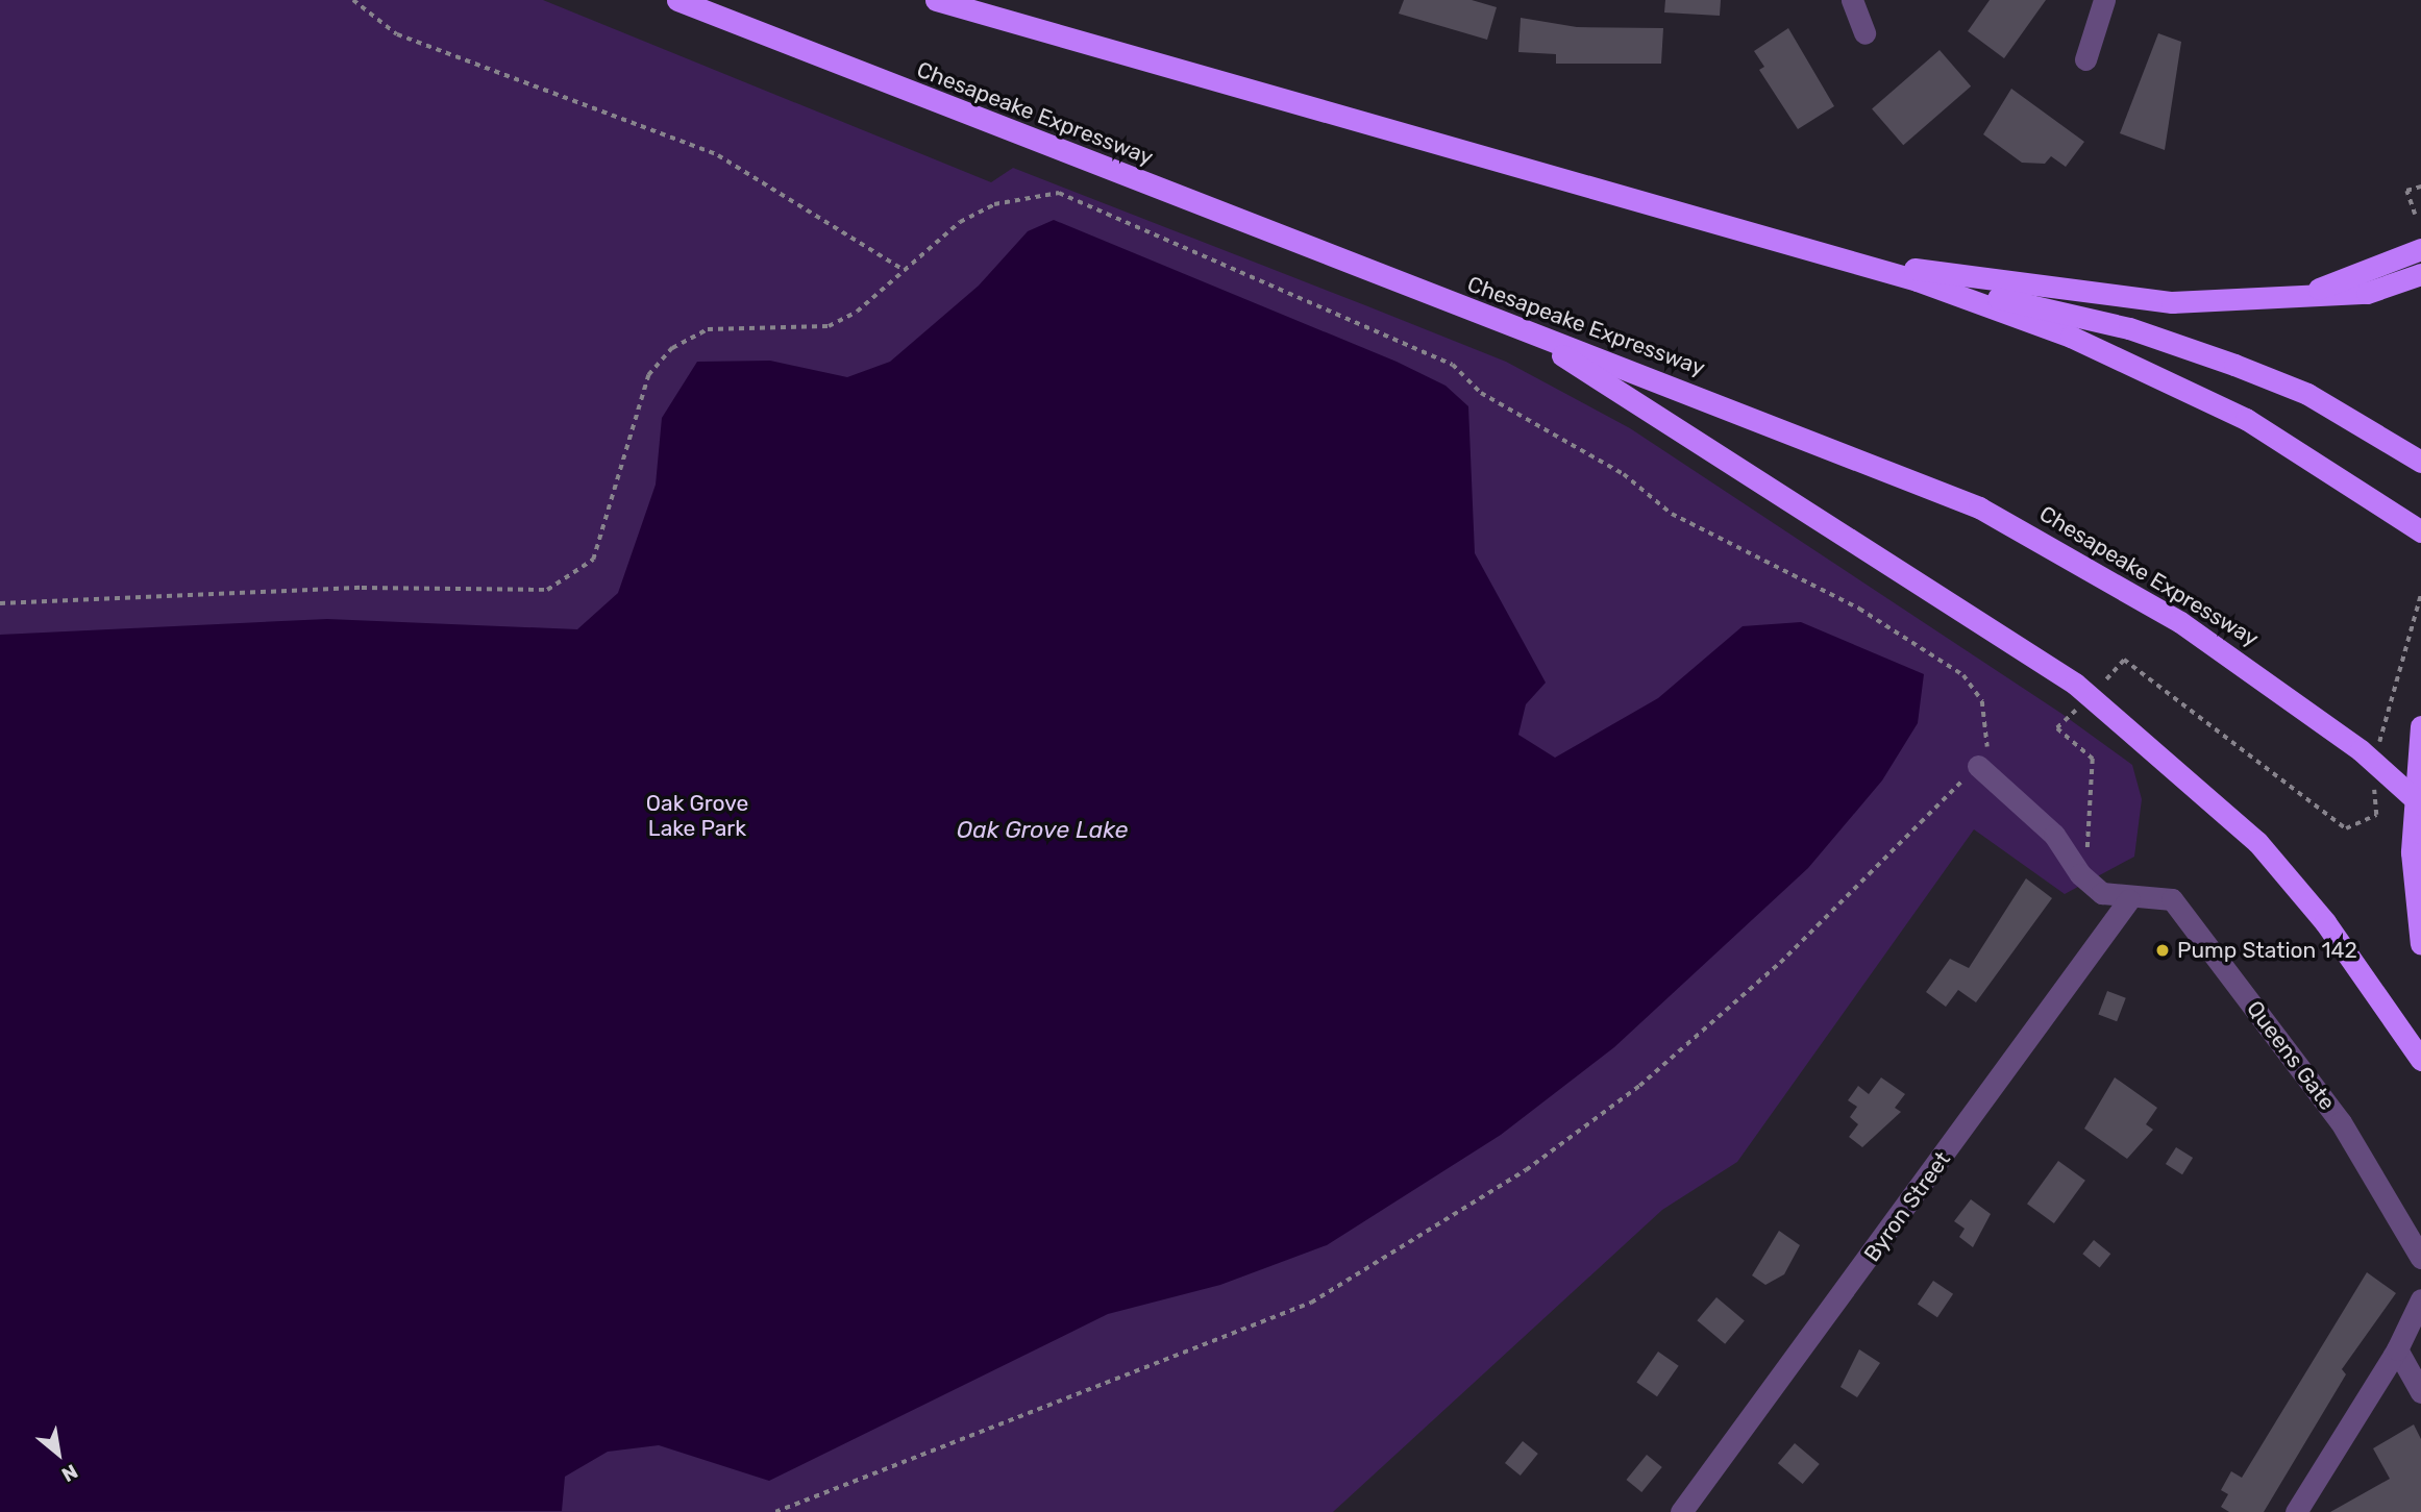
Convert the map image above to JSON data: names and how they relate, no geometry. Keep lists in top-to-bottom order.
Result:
{
  "streets": {
    "highway": ["Chesapeake Expressway"],
    "street": ["Queens Gate", "Byron Street"]
  },
  "crossings": [
    ["Queens Gate", "Byron Street"]
  ],
  "water": ["Oak Grove Lake"],
  "parks": ["Oak Grove Lake Park"],
  "places": ["Pump Station 142"],
  "north": "bottom right"
}
